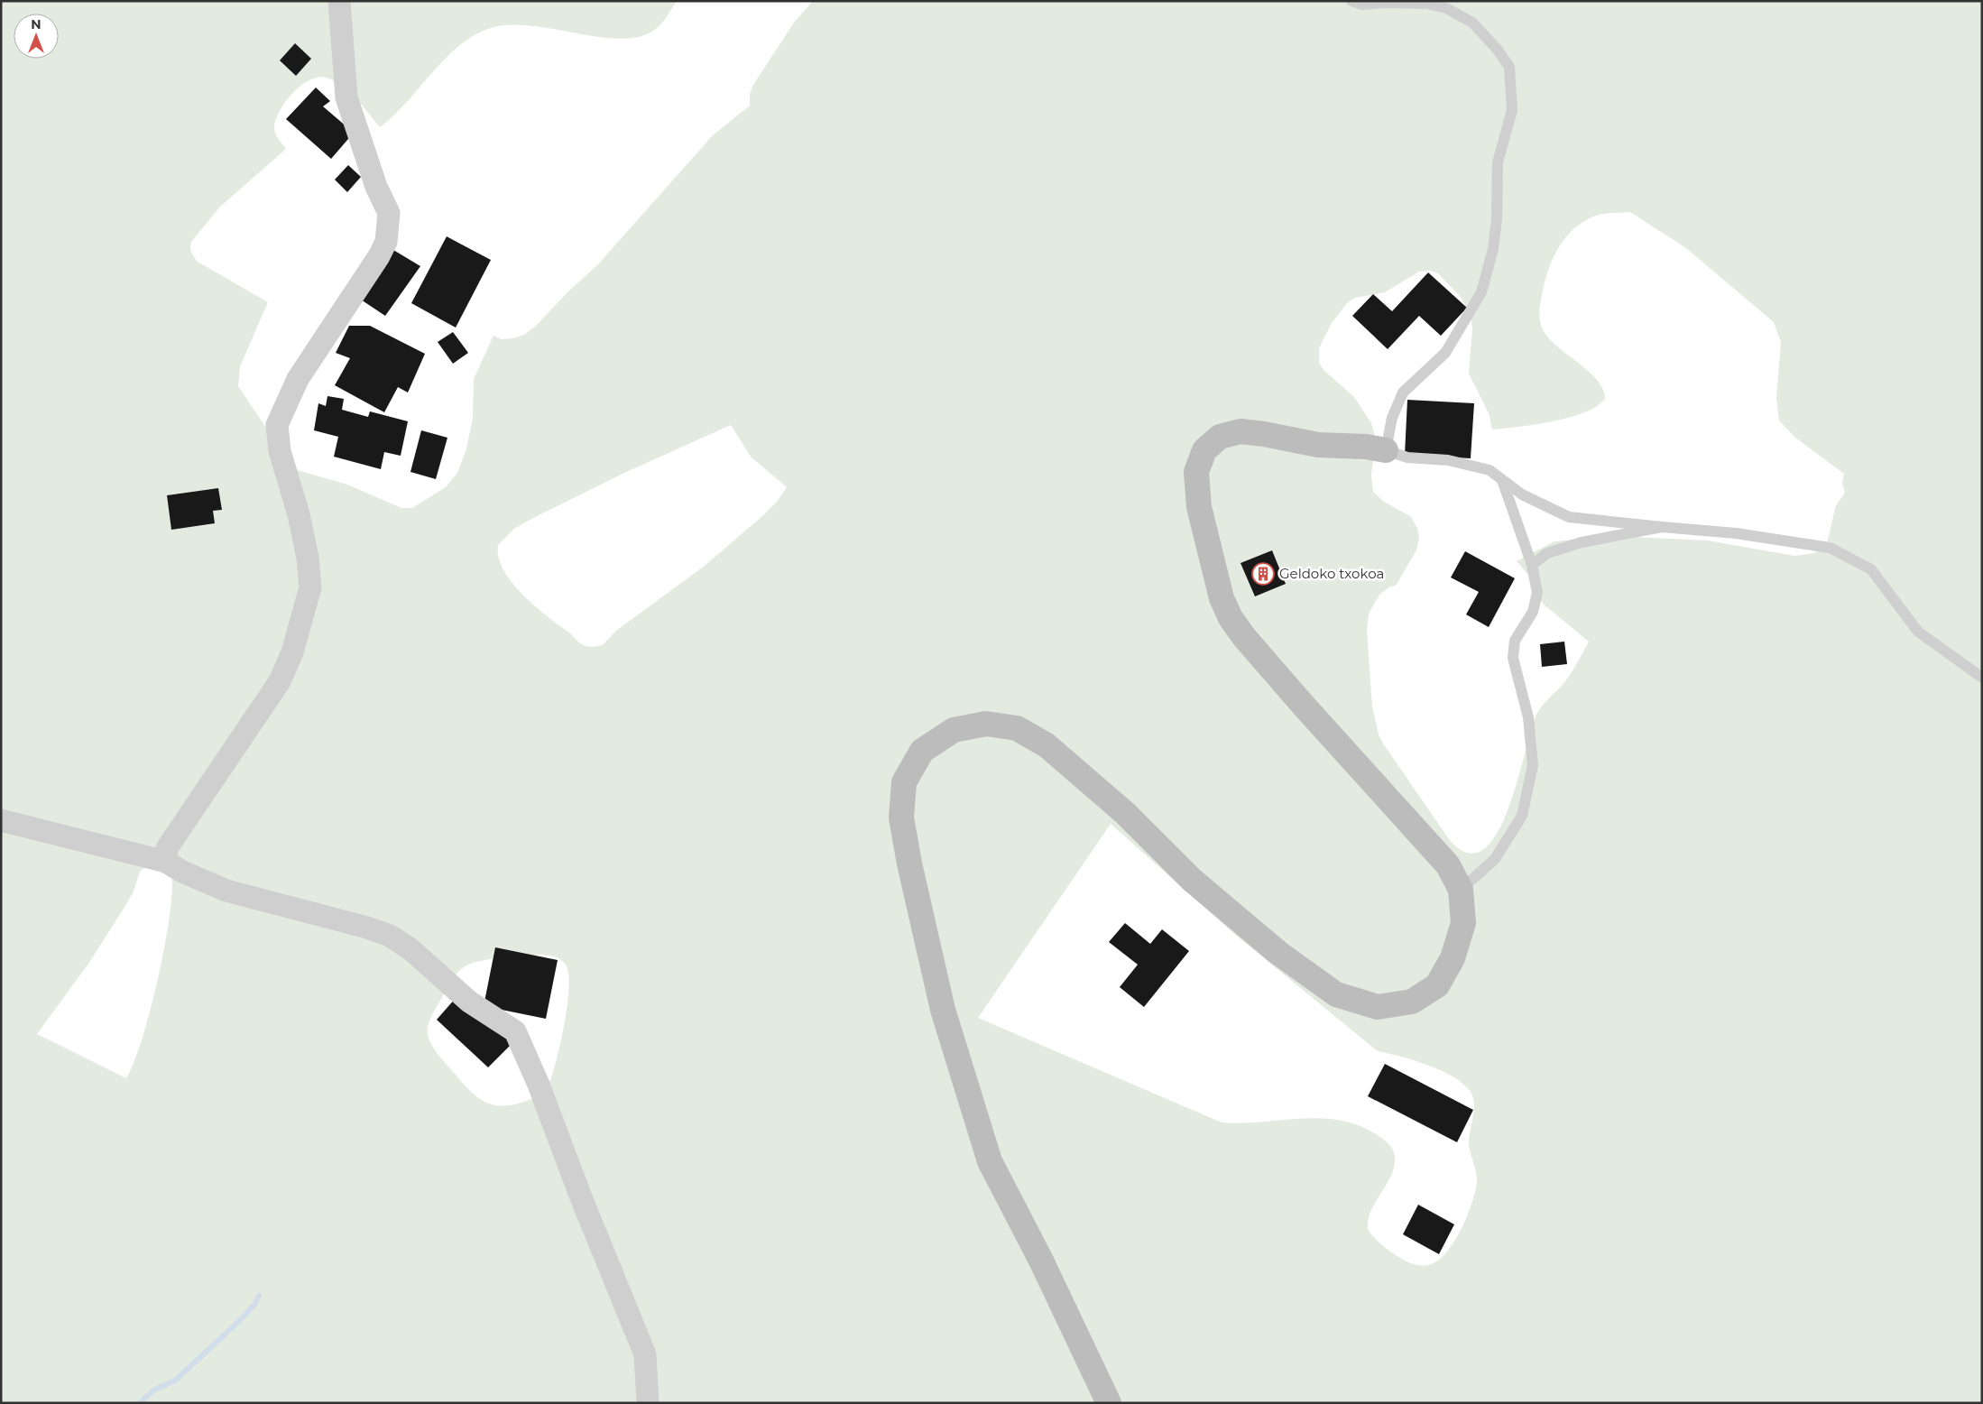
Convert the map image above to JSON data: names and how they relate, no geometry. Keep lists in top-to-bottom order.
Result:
{
  "places": {
    "building": ["Geldoko txokoa"]
  },
  "north": "top"
}
